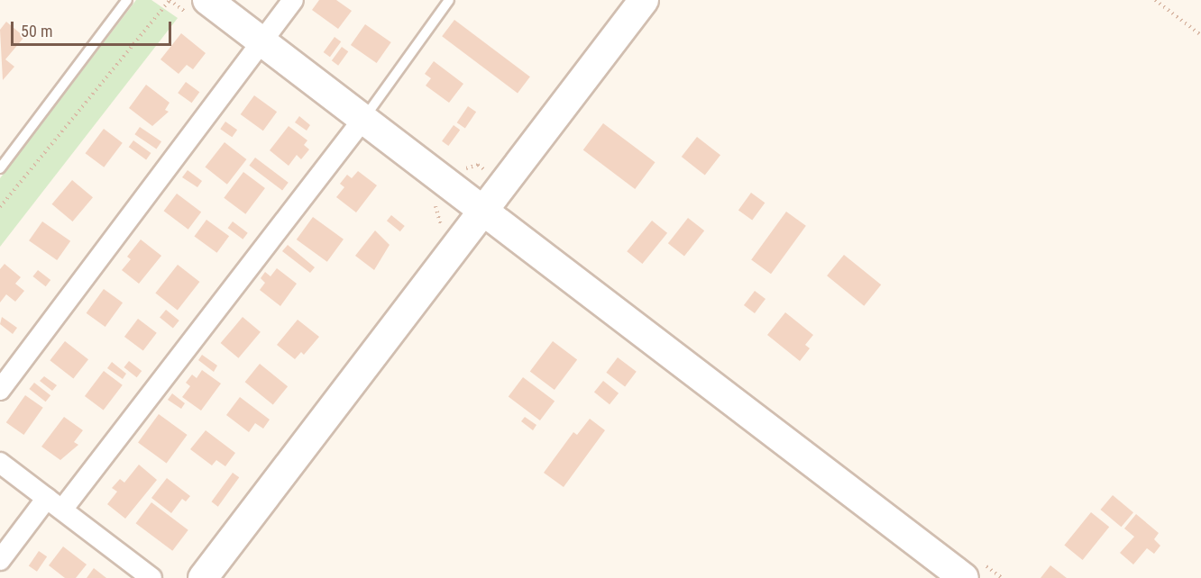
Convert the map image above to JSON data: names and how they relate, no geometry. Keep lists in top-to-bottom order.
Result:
{
  "scale_bar": "50 m"
}
